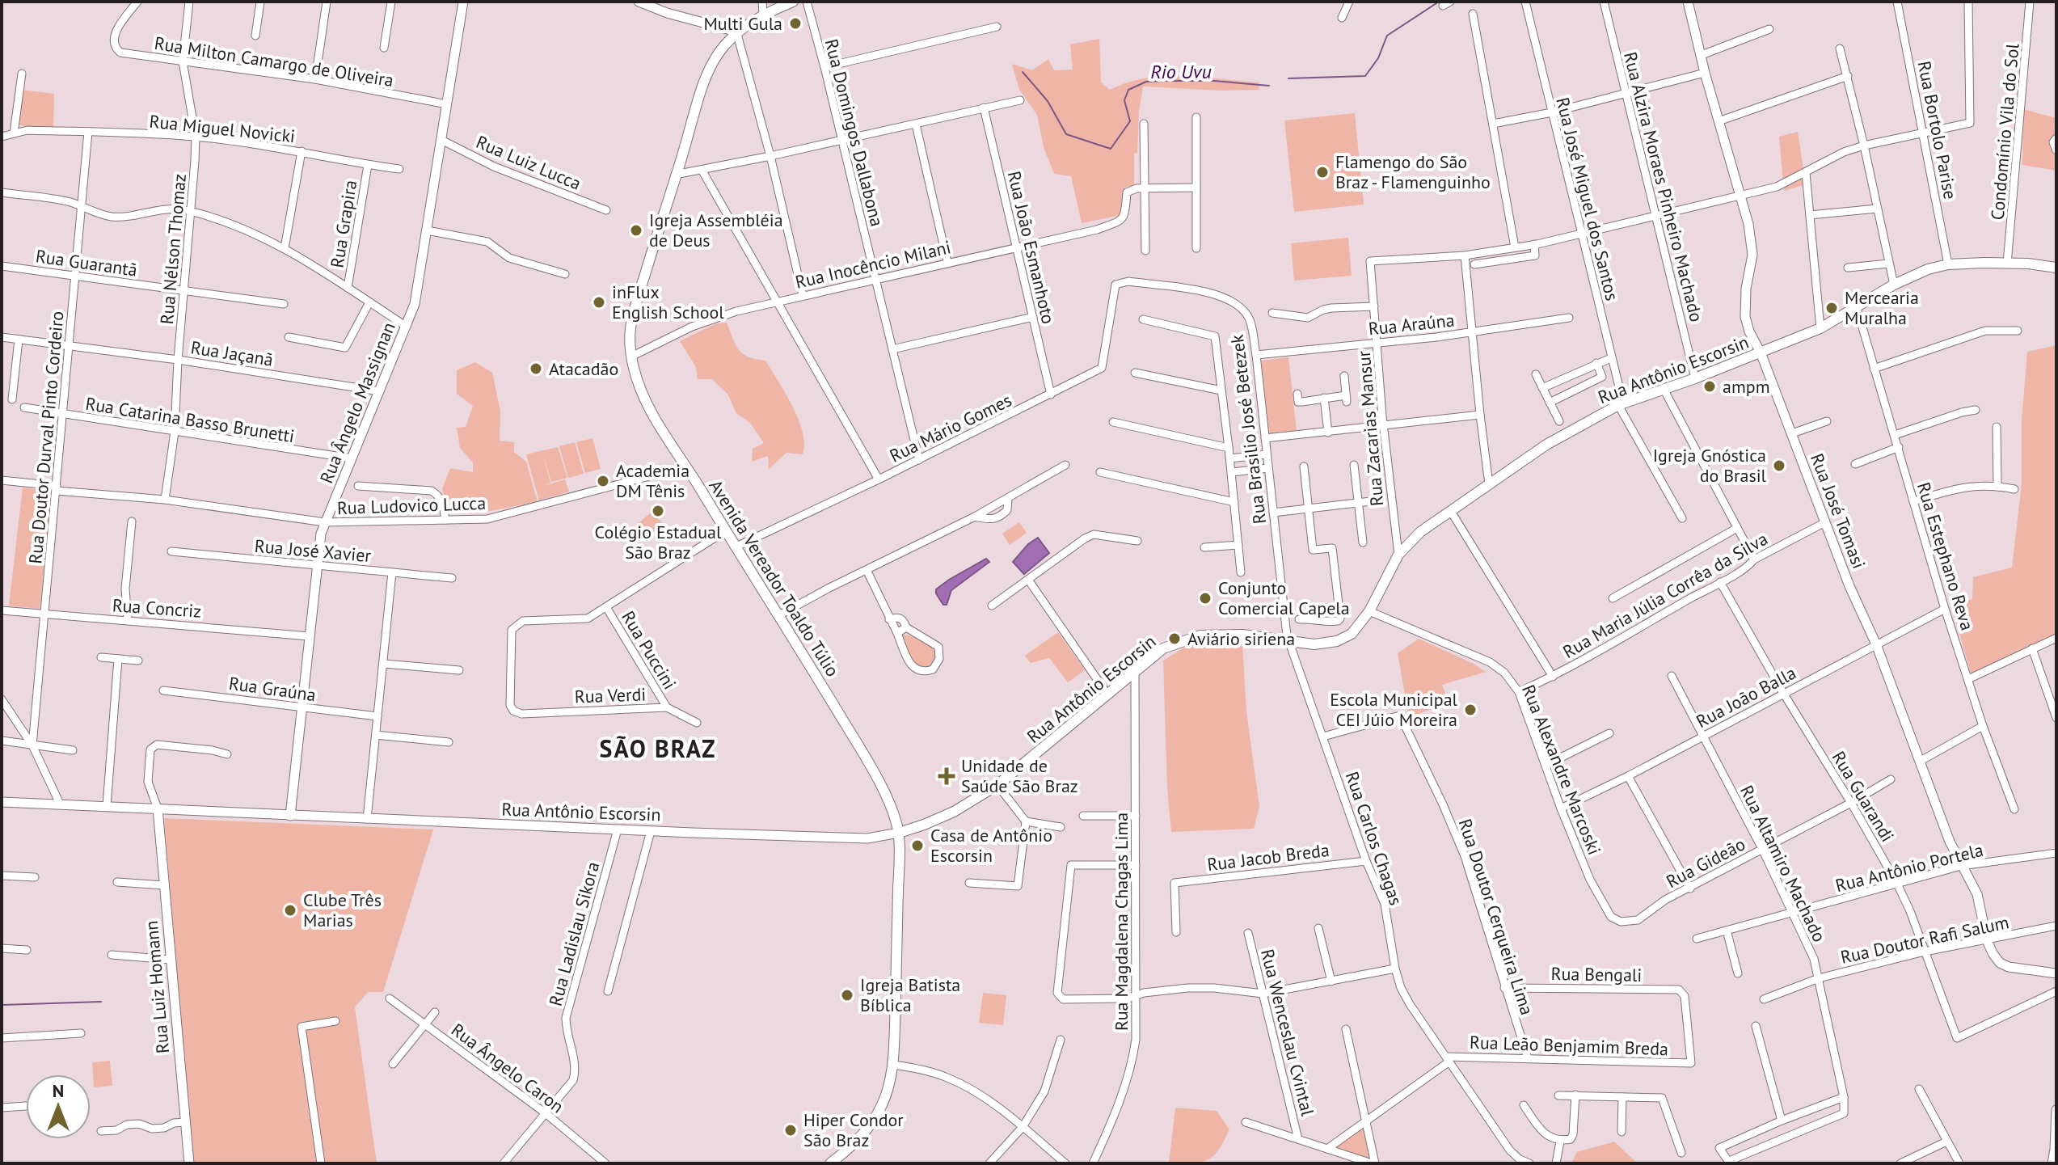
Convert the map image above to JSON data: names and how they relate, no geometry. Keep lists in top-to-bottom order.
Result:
{
  "streets": {
    "main road": ["Rua Antônio Escorsin", "Avenida Vereador Toaldo Túlio"],
    "street": [
      "Rua Milton Camargo de Oliveira",
      "Rua Miguel Novicki",
      "Rua Bortolo Parise",
      "Condomínio Vila do Sol",
      "Rua Domingos Dallabona",
      "Rua Luiz Lucca",
      "Rua Alzira Moraes Pinheiro Machado",
      "Rua José Miguel dos Santos",
      "Rua Grapira",
      "Rua João Esmanhoto",
      "Rua Nélson Thomaz",
      "Rua Guarantã",
      "Rua Inocêncio Milani",
      "Rua Araúna",
      "Rua Jaçanã",
      "Rua Ângelo Massignan",
      "Rua Catarina Basso Brunetti",
      "Rua Mário Gomes",
      "Rua Zacarias Mansur",
      "Rua Brasilio José Betezek",
      "Rua Doutor Durval Pinto Cordeiro",
      "Rua Ludovico Lucca",
      "Rua José Tomasi",
      "Rua José Xavier",
      "Rua Estephano Reva",
      "Rua Maria Júlia Corrêa da Silva",
      "Rua Concriz",
      "Rua Puccini",
      "Rua Graúna",
      "Rua Verdi",
      "Rua João Balla",
      "Rua Alexandre Marcoski",
      "Rua Guarandi",
      "Rua Carlos Chagas",
      "Rua Jacob Breda",
      "Rua Gideão",
      "Rua Altamiro Machado",
      "Rua Antônio Portela",
      "Rua Doutor Cerqueira Lima",
      "Rua Magdalena Chagas Lima",
      "Rua Ladislau Sikora",
      "Rua Doutor Rafi Salum",
      "Rua Bengali",
      "Rua Luiz Homann",
      "Rua Wenceslau Cvintal",
      "Rua Leão Benjamim Breda",
      "Rua Ângelo Caron"
    ]
  },
  "crossings": [
    ["Rua Milton Camargo de Oliveira", "Rua Nélson Thomaz"],
    ["Rua Milton Camargo de Oliveira", "Rua Ângelo Massignan"],
    ["Rua Miguel Novicki", "Rua Grapira"],
    ["Rua Miguel Novicki", "Rua Nélson Thomaz"],
    ["Rua Miguel Novicki", "Rua Doutor Durval Pinto Cordeiro"],
    ["Rua Bortolo Parise", "Rua Antônio Escorsin"],
    ["Condomínio Vila do Sol", "Rua Antônio Escorsin"],
    ["Rua Domingos Dallabona", "Rua Inocêncio Milani"],
    ["Rua Domingos Dallabona", "Rua Mário Gomes"],
    ["Rua Luiz Lucca", "Rua Ângelo Massignan"],
    ["Rua Alzira Moraes Pinheiro Machado", "Rua Antônio Escorsin"],
    ["Rua José Miguel dos Santos", "Rua Antônio Escorsin"],
    ["Rua João Esmanhoto", "Rua Inocêncio Milani"],
    ["Rua João Esmanhoto", "Rua Mário Gomes"],
    ["Rua Nélson Thomaz", "Rua Guarantã"],
    ["Rua Nélson Thomaz", "Rua Jaçanã"],
    ["Rua Nélson Thomaz", "Rua Catarina Basso Brunetti"],
    ["Rua Nélson Thomaz", "Rua Ludovico Lucca"],
    ["Rua Guarantã", "Rua Doutor Durval Pinto Cordeiro"],
    ["Rua Inocêncio Milani", "Avenida Vereador Toaldo Túlio"],
    ["Rua Araúna", "Rua Zacarias Mansur"],
    ["Rua Araúna", "Rua Brasilio José Betezek"],
    ["Rua Jaçanã", "Rua Ângelo Massignan"],
    ["Rua Jaçanã", "Rua Doutor Durval Pinto Cordeiro"],
    ["Rua Antônio Escorsin", "Rua Ângelo Massignan"],
    ["Rua Antônio Escorsin", "Rua Zacarias Mansur"],
    ["Rua Antônio Escorsin", "Rua Brasilio José Betezek"],
    ["Rua Antônio Escorsin", "Rua José Tomasi"],
    ["Rua Antônio Escorsin", "Rua Estephano Reva"],
    ["Rua Antônio Escorsin", "Avenida Vereador Toaldo Túlio"],
    ["Rua Antônio Escorsin", "Rua Alexandre Marcoski"],
    ["Rua Antônio Escorsin", "Rua Carlos Chagas"],
    ["Rua Antônio Escorsin", "Rua Magdalena Chagas Lima"],
    ["Rua Antônio Escorsin", "Rua Ladislau Sikora"],
    ["Rua Antônio Escorsin", "Rua Luiz Homann"],
    ["Rua Ângelo Massignan", "Rua Catarina Basso Brunetti"],
    ["Rua Ângelo Massignan", "Rua Ludovico Lucca"],
    ["Rua Ângelo Massignan", "Rua José Xavier"],
    ["Rua Ângelo Massignan", "Rua Concriz"],
    ["Rua Ângelo Massignan", "Rua Graúna"],
    ["Rua Catarina Basso Brunetti", "Rua Doutor Durval Pinto Cordeiro"],
    ["Rua Mário Gomes", "Rua Brasilio José Betezek"],
    ["Rua Mário Gomes", "Avenida Vereador Toaldo Túlio"],
    ["Rua Brasilio José Betezek", "Rua Carlos Chagas"],
    ["Rua Doutor Durval Pinto Cordeiro", "Rua Ludovico Lucca"],
    ["Rua Doutor Durval Pinto Cordeiro", "Rua Concriz"],
    ["Rua Ludovico Lucca", "Avenida Vereador Toaldo Túlio"],
    ["Rua José Tomasi", "Rua Maria Júlia Corrêa da Silva"],
    ["Rua José Tomasi", "Rua João Balla"],
    ["Rua José Tomasi", "Rua Antônio Portela"],
    ["Rua José Tomasi", "Rua Doutor Rafi Salum"],
    ["Rua Estephano Reva", "Rua João Balla"],
    ["Rua Maria Júlia Corrêa da Silva", "Rua Alexandre Marcoski"],
    ["Rua Maria Júlia Corrêa da Silva", "Rua Guarandi"],
    ["Rua Puccini", "Rua Verdi"],
    ["Rua João Balla", "Rua Alexandre Marcoski"],
    ["Rua João Balla", "Rua Guarandi"],
    ["Rua João Balla", "Rua Altamiro Machado"],
    ["Rua Alexandre Marcoski", "Rua Gideão"],
    ["Rua Guarandi", "Rua Gideão"],
    ["Rua Guarandi", "Rua Antônio Portela"],
    ["Rua Guarandi", "Rua Doutor Rafi Salum"],
    ["Rua Carlos Chagas", "Rua Jacob Breda"],
    ["Rua Carlos Chagas", "Rua Doutor Cerqueira Lima"],
    ["Rua Carlos Chagas", "Rua Leão Benjamim Breda"],
    ["Rua Gideão", "Rua Altamiro Machado"],
    ["Rua Altamiro Machado", "Rua Antônio Portela"],
    ["Rua Altamiro Machado", "Rua Doutor Rafi Salum"],
    ["Rua Doutor Cerqueira Lima", "Rua Bengali"],
    ["Rua Doutor Cerqueira Lima", "Rua Leão Benjamim Breda"],
    ["Rua Ladislau Sikora", "Rua Ângelo Caron"],
    ["Rua Bengali", "Rua Leão Benjamim Breda"]
  ],
  "districts": ["SÃO BRAZ"],
  "water": ["Rio Uvu"],
  "places": {
    "other": [
      "Multi Gula",
      "Flamengo do São Braz - Flamenguinho",
      "Igreja Assembléia de Deus",
      "inFlux English School",
      "Mercearia Muralha",
      "Atacadão",
      "ampm",
      "Igreja Gnóstica do Brasil",
      "Academia DM Tênis",
      "Colégio Estadual São Braz",
      "Conjunto Comercial Capela",
      "Aviário siriena",
      "Escola Municipal CEI Júio Moreira",
      "Casa de Antônio Escorsin",
      "Clube Três Marias",
      "Igreja Batista Bíblica",
      "Hiper Condor São Braz"
    ],
    "health": ["Unidade de Saúde São Braz"]
  },
  "north": "top"
}
